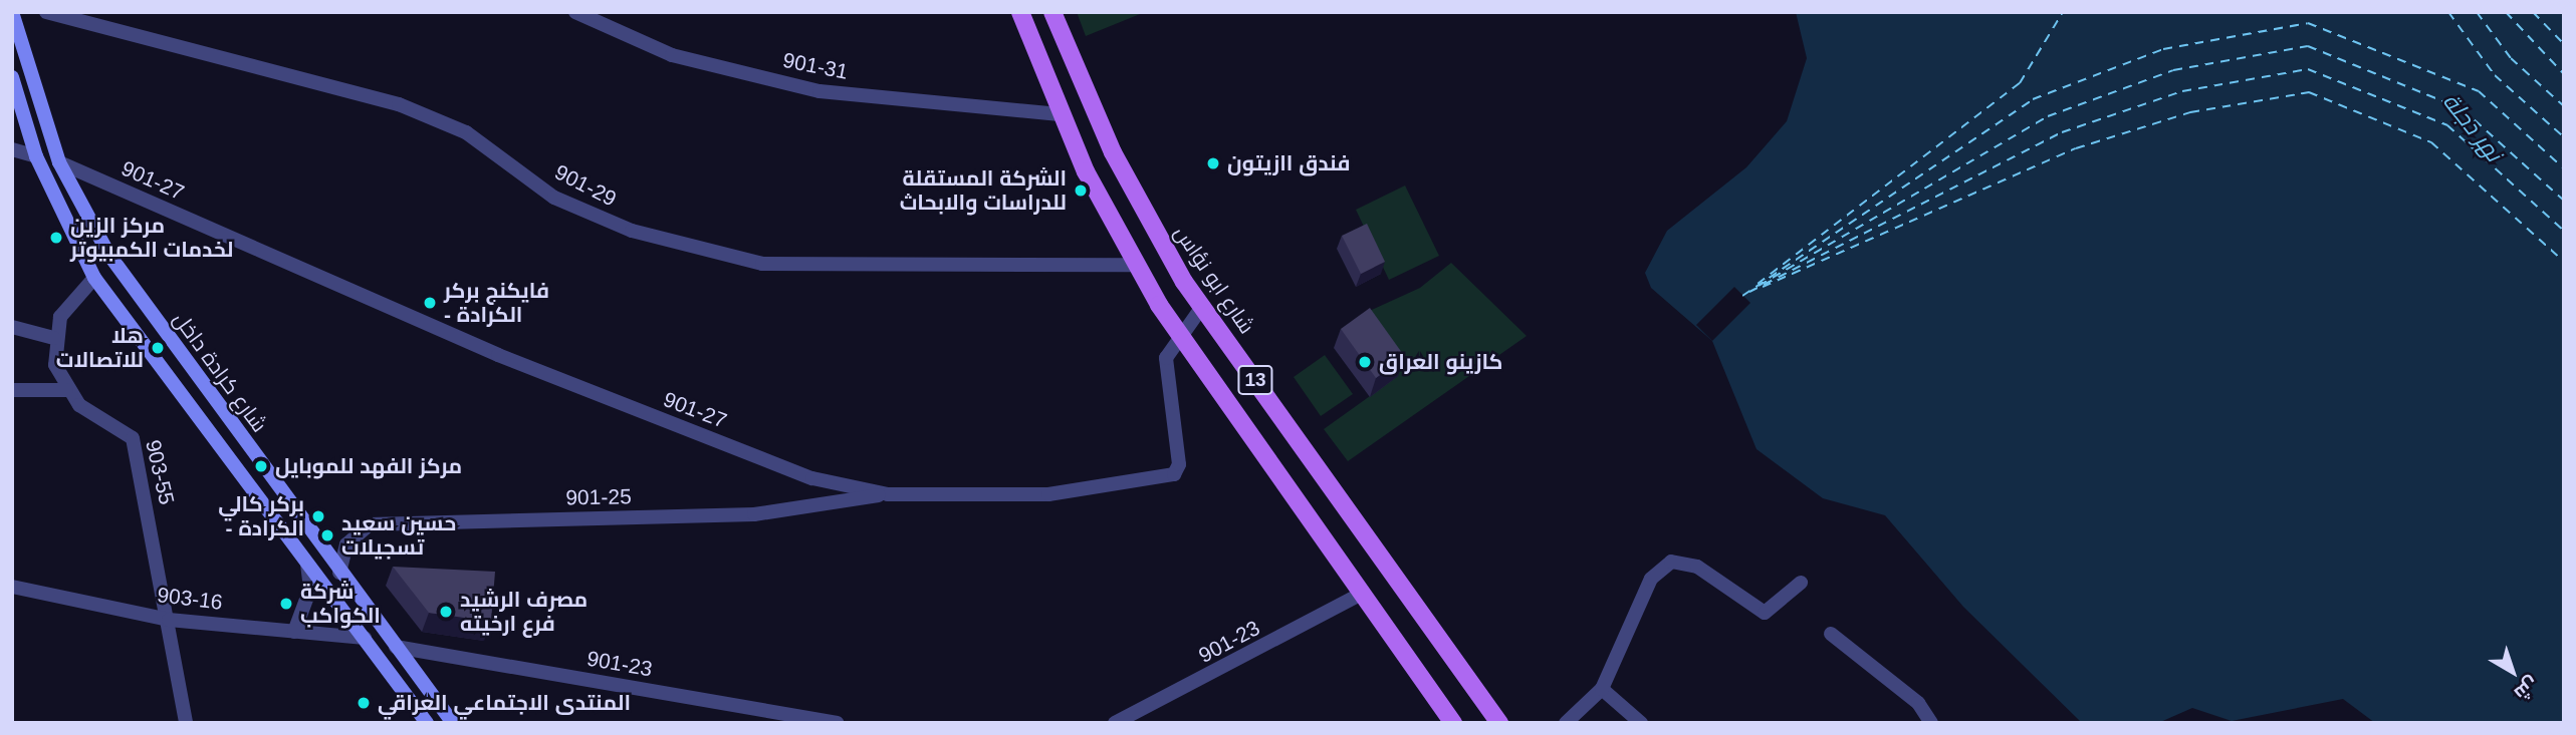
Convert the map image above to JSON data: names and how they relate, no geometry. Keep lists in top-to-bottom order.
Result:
{
  "streets": {
    "main road": ["شارع ابو نؤاس", "شارع كرادة داخل", "13"],
    "street": [
      "901-31",
      "901-27",
      "901-29",
      "903-55",
      "901-25",
      "903-16",
      "901-23"
    ]
  },
  "crossings": [
    ["901-31", "13"],
    ["901-27", "شارع ابو نؤاس"],
    ["901-27", "شارع كرادة داخل"],
    ["901-27", "13"],
    ["901-27", "901-25"],
    ["901-29", "13"],
    ["شارع كرادة داخل", "901-25"],
    ["شارع كرادة داخل", "903-16"],
    ["شارع كرادة داخل", "901-23"],
    ["13", "901-23"],
    ["903-55", "903-16"]
  ],
  "water": ["نهر دجلة"],
  "places": [
    "فندق اازيتون",
    "الشركة المستقلة للدراسات والابحاث",
    "مركز الزين لخدمات الكمبيوتر",
    "فايكنج بركر - الكرادة",
    "هلا للاتصالات",
    "كازينو العراق",
    "مركز الفهد للموبايل",
    "بركر كالي - الكرادة",
    "حسين سعيد تسجيلات",
    "شركة الكواكب",
    "مصرف الرشيد فرع ارخيته",
    "المنتدى الاجتماعي العراقي"
  ],
  "north": "bottom right"
}
